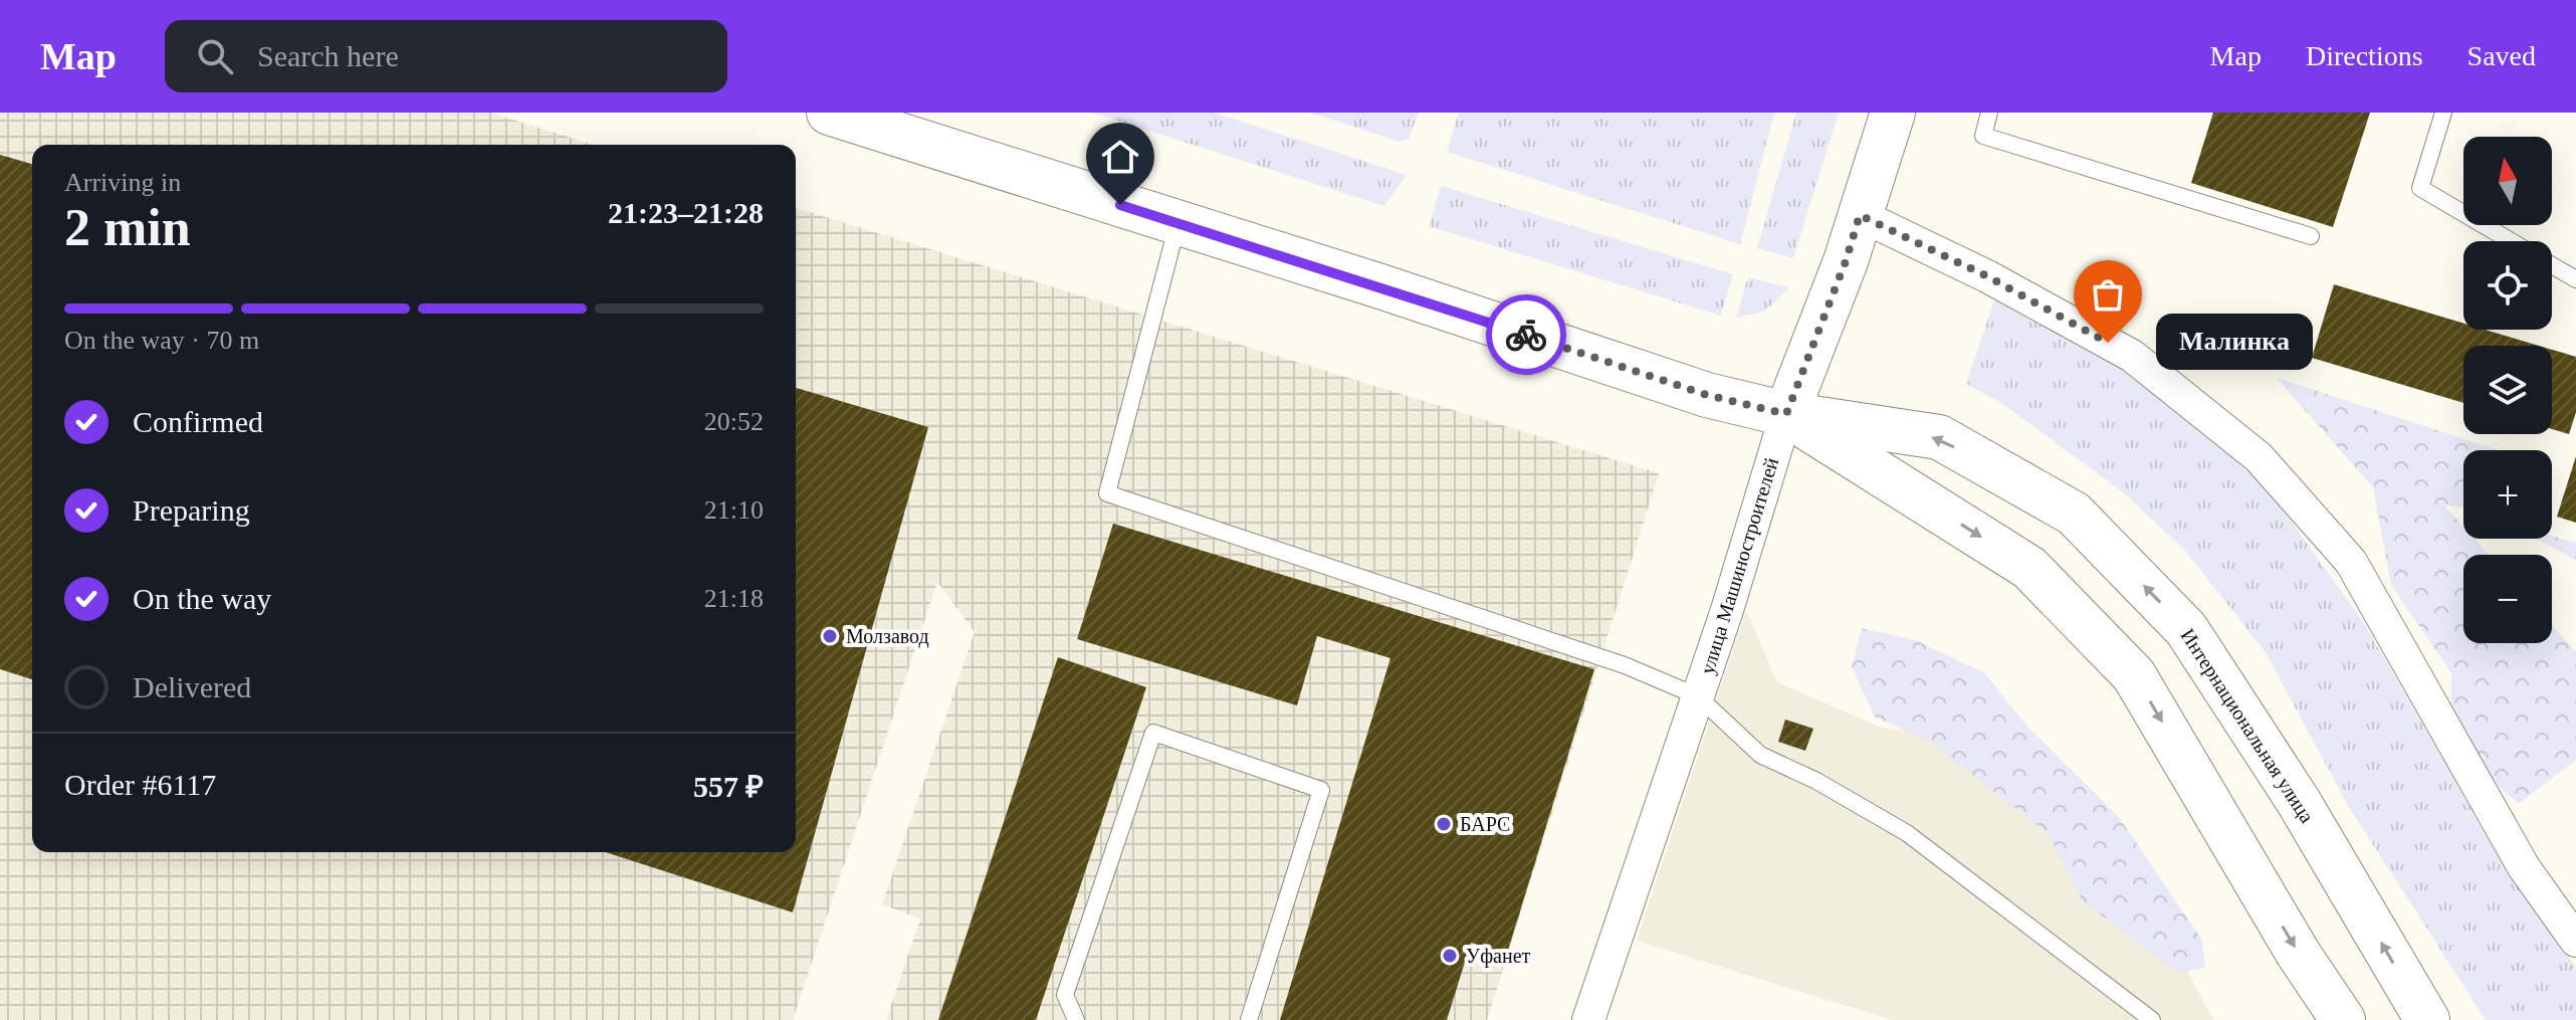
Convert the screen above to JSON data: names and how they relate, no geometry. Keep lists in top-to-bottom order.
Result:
{
  "streets": {
    "main road": ["улица Машиностроителей", "Интернациональная улица"]
  },
  "crossings": [
    ["улица Машиностроителей", "Интернациональная улица"]
  ],
  "places": [
    "Малинка",
    "Молзавод",
    "БАРС",
    "Уфанет"
  ],
  "north": "top",
  "page": {
    "header": "Map",
    "search": "Search here",
    "nav": ["Map", "Directions", "Saved"],
    "map_buttons": ["+", "−"],
    "heading": ["2 min", "Arriving in", "21:23–21:28"],
    "panel": ["Order #6117", "557 ₽"],
    "bar": "On the way · 70 m",
    "bubble": "Малинка",
    "list": [
      ["Confirmed", "20:52"],
      ["Preparing", "21:10"],
      ["On the way", "21:18"],
      "Delivered"
    ]
  }
}
